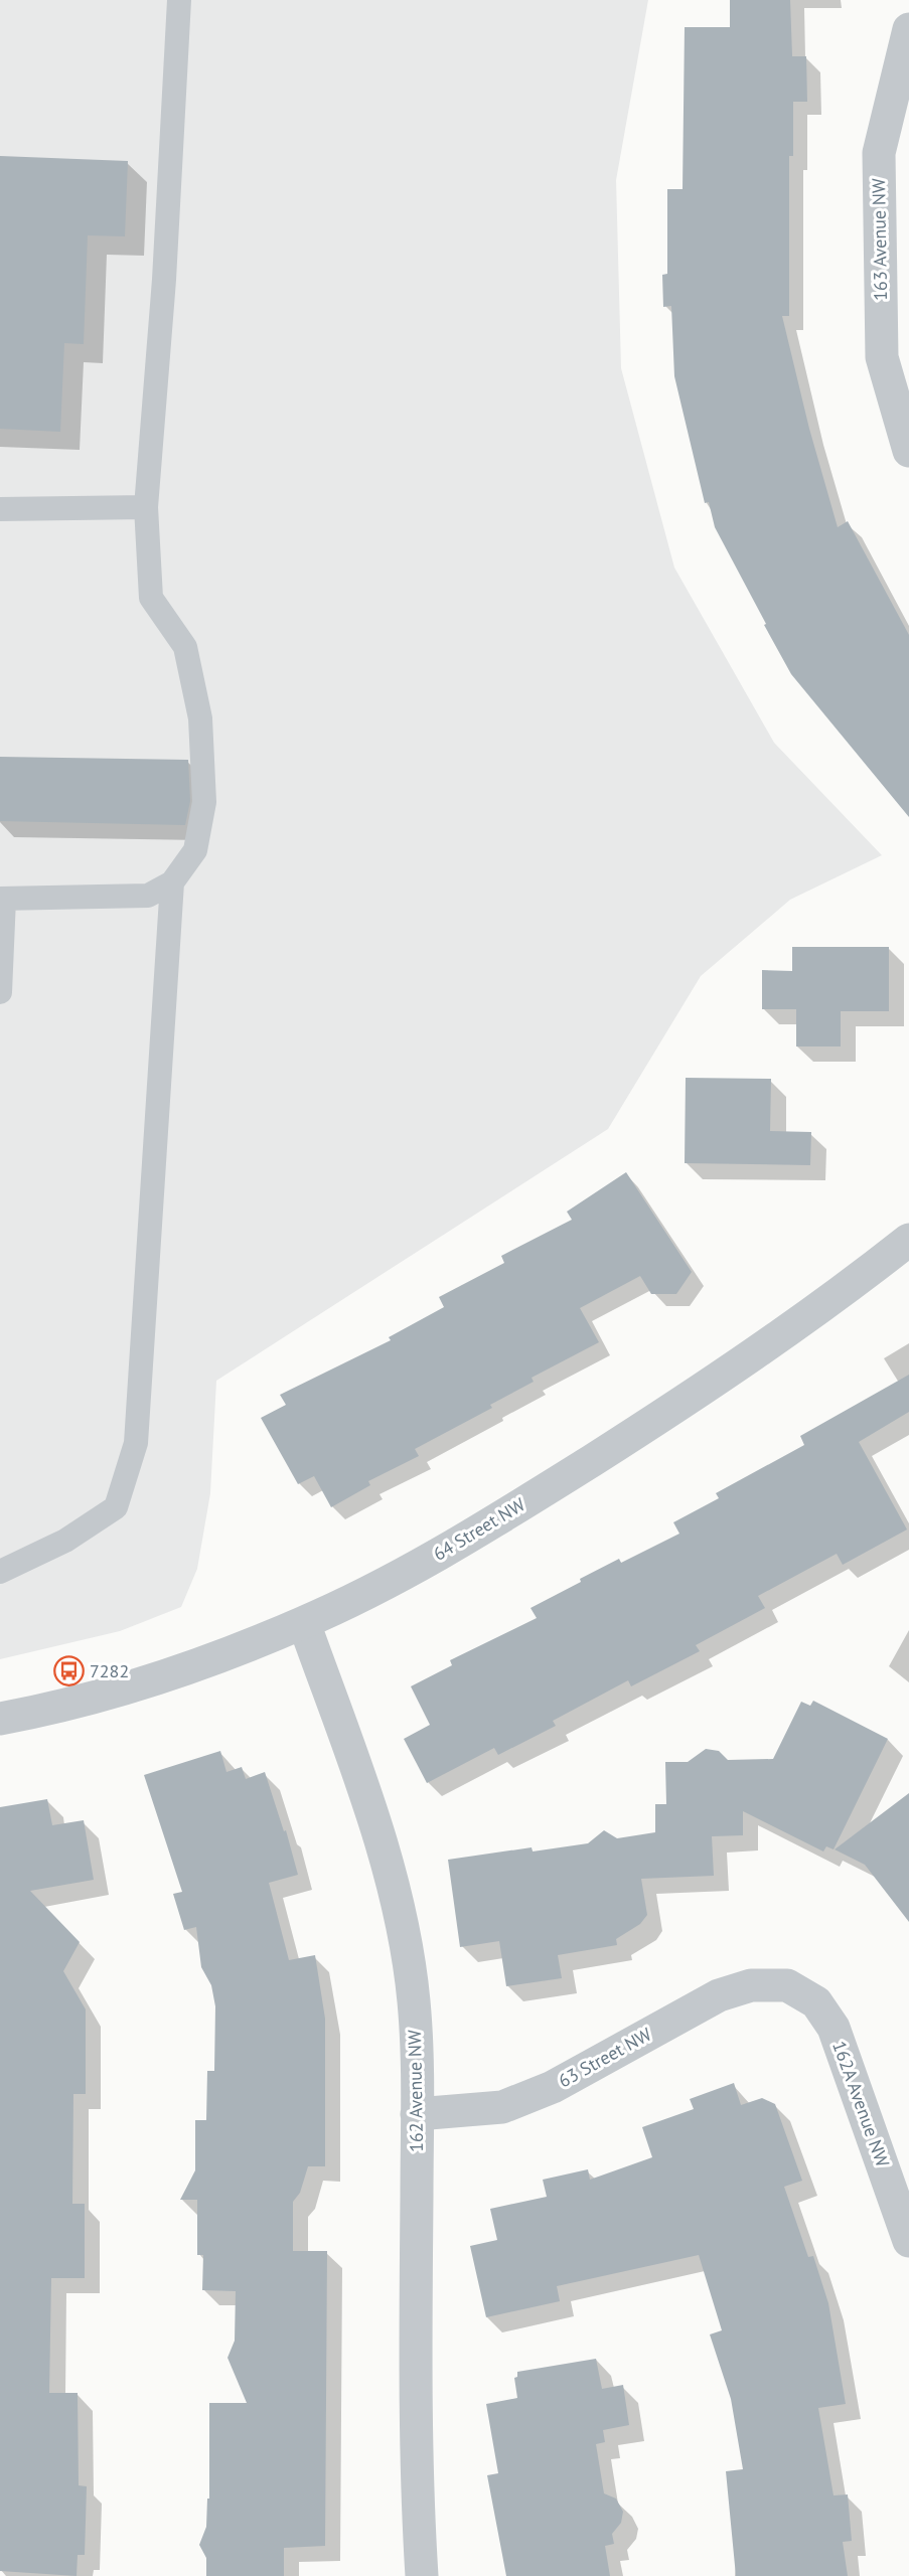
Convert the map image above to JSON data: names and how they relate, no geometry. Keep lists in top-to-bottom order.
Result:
{
  "streets": {
    "street": [
      "163 Avenue NW",
      "64 Street NW",
      "63 Street NW",
      "162 Avenue NW",
      "162A Avenue NW"
    ]
  },
  "crossings": [
    ["64 Street NW", "162 Avenue NW"],
    ["63 Street NW", "162 Avenue NW"],
    ["63 Street NW", "162A Avenue NW"]
  ],
  "places": {
    "bus stop": ["7282"]
  }
}
